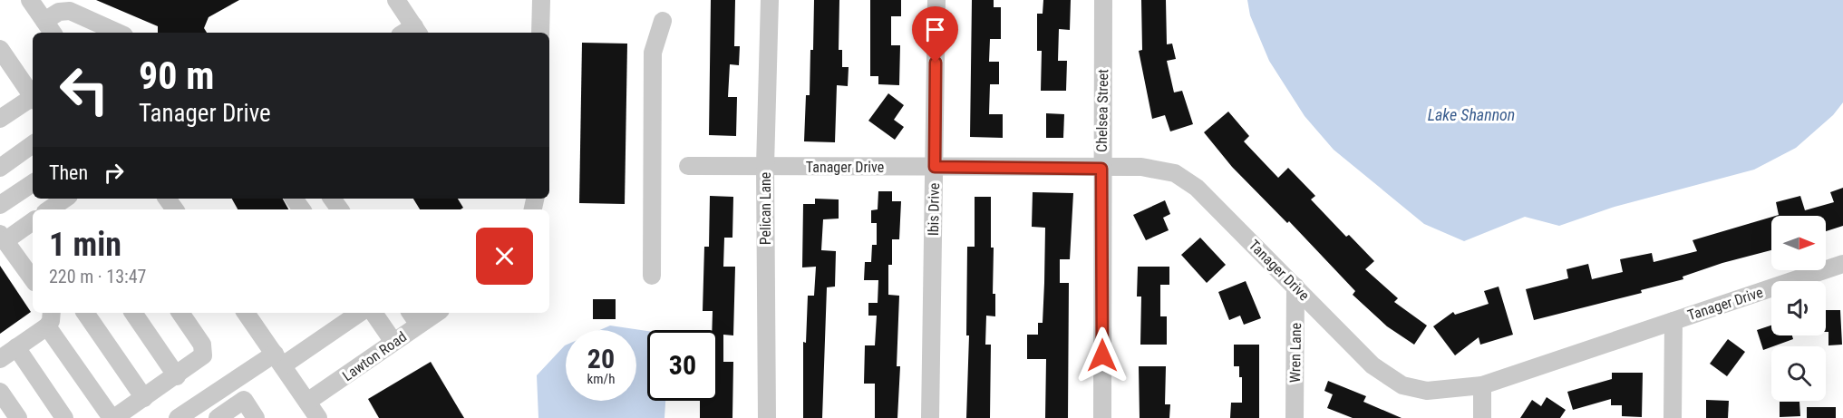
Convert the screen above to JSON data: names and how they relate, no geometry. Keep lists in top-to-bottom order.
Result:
{
  "streets": {
    "street": [
      "Chelsea Street",
      "Tanager Drive",
      "Pelican Lane",
      "Ibis Drive",
      "Wren Lane",
      "Lawton Road"
    ]
  },
  "crossings": [
    ["Chelsea Street", "Tanager Drive"],
    ["Tanager Drive", "Pelican Lane"],
    ["Tanager Drive", "Ibis Drive"],
    ["Tanager Drive", "Wren Lane"]
  ],
  "water": ["Lake Shannon"],
  "north": "right",
  "page": {
    "turn": ["90 m", "Tanager Drive"],
    "then": "Then",
    "heading": ["1 min", "220 m · 13:47"],
    "speed": "20 km/h",
    "limit": "30"
  }
}
